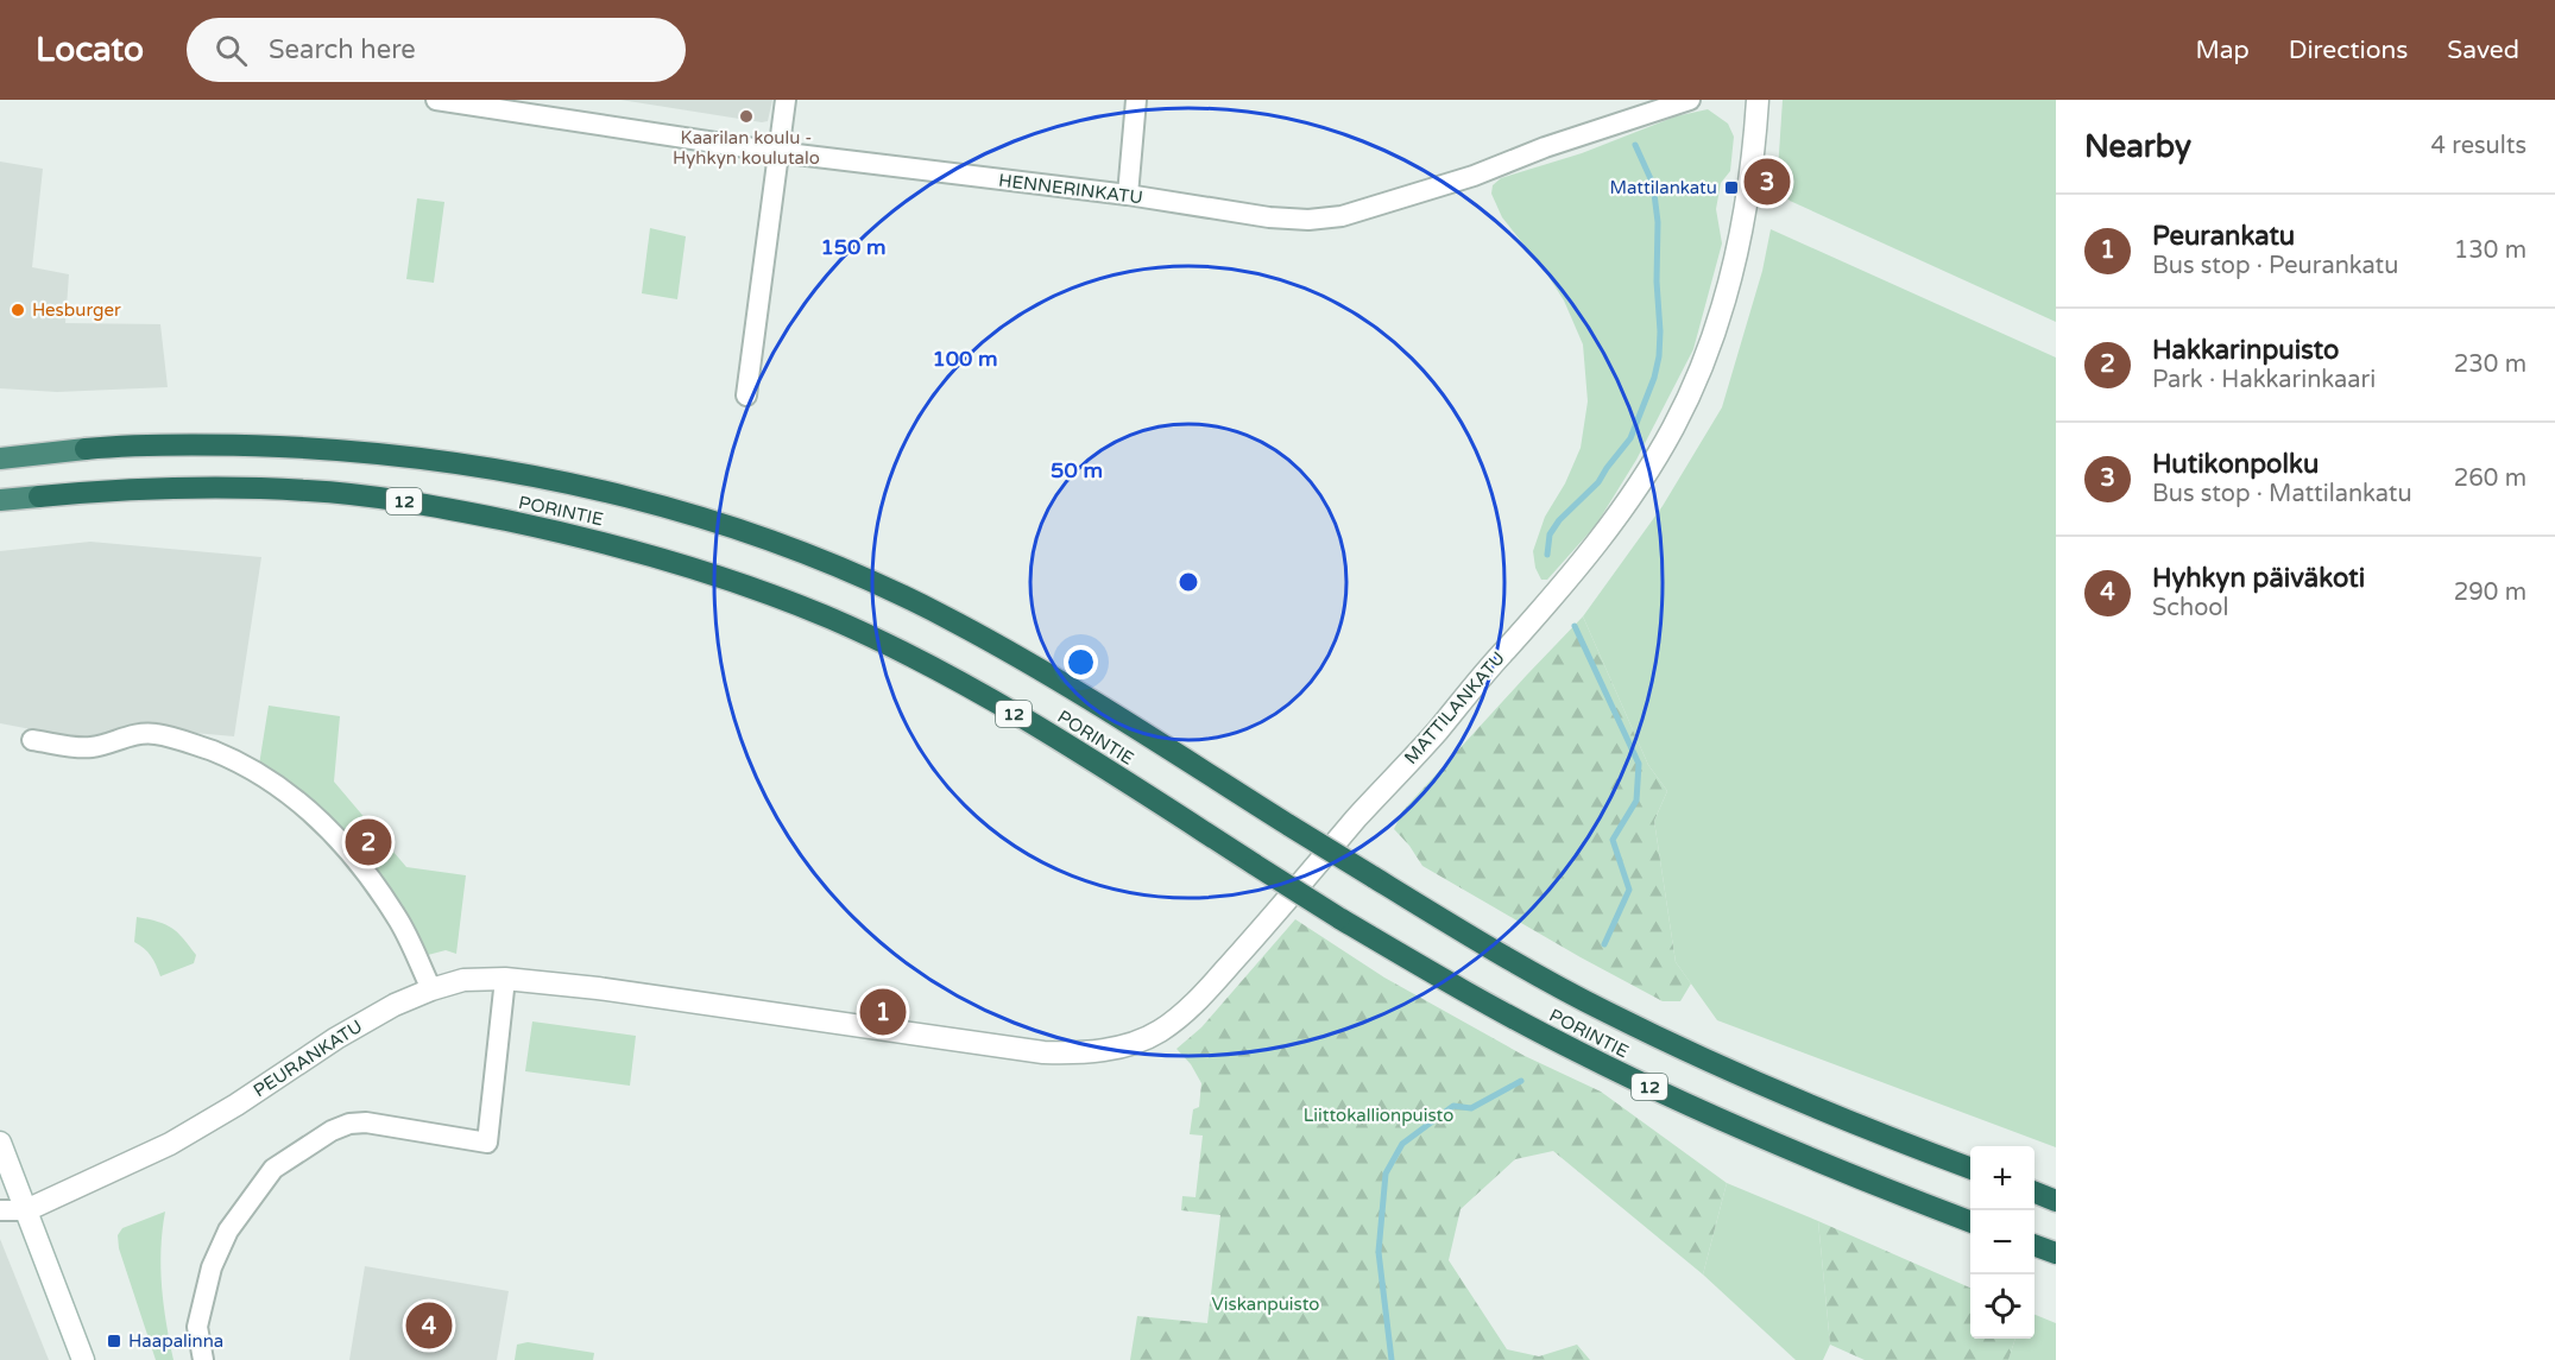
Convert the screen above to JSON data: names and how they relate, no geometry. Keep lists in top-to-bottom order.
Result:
{
  "streets": {
    "highway": ["12", "PORINTIE"],
    "street": ["HENNERINKATU", "MATTILANKATU", "PEURANKATU"]
  },
  "crossings": [
    ["MATTILANKATU", "PEURANKATU"]
  ],
  "parks": ["Liittokallionpuisto", "Viskanpuisto"],
  "places": {
    "other": ["Kaarilan koulu - Hyhkyn koulutalo", "Hesburger"],
    "transit": ["Mattilankatu", "Haapalinna"]
  },
  "page": {
    "header": "Locato",
    "search": "Search here",
    "nav": ["Map", "Directions", "Saved"],
    "heading": ["Nearby", "4 results"],
    "pins": [
      "3",
      "2",
      "1",
      "4"
    ],
    "list": [
      {
        "mark": "1",
        "name": "Peurankatu",
        "note": "Bus stop · Peurankatu",
        "value": "130 m"
      },
      {
        "mark": "2",
        "name": "Hakkarinpuisto",
        "note": "Park · Hakkarinkaari",
        "value": "230 m"
      },
      {
        "mark": "3",
        "name": "Hutikonpolku",
        "note": "Bus stop · Mattilankatu",
        "value": "260 m"
      },
      {
        "mark": "4",
        "name": "Hyhkyn päiväkoti",
        "note": "School",
        "value": "290 m"
      }
    ],
    "map_buttons": ["+", "−"]
  },
  "rings": ["150 m", "100 m", "50 m"]
}
